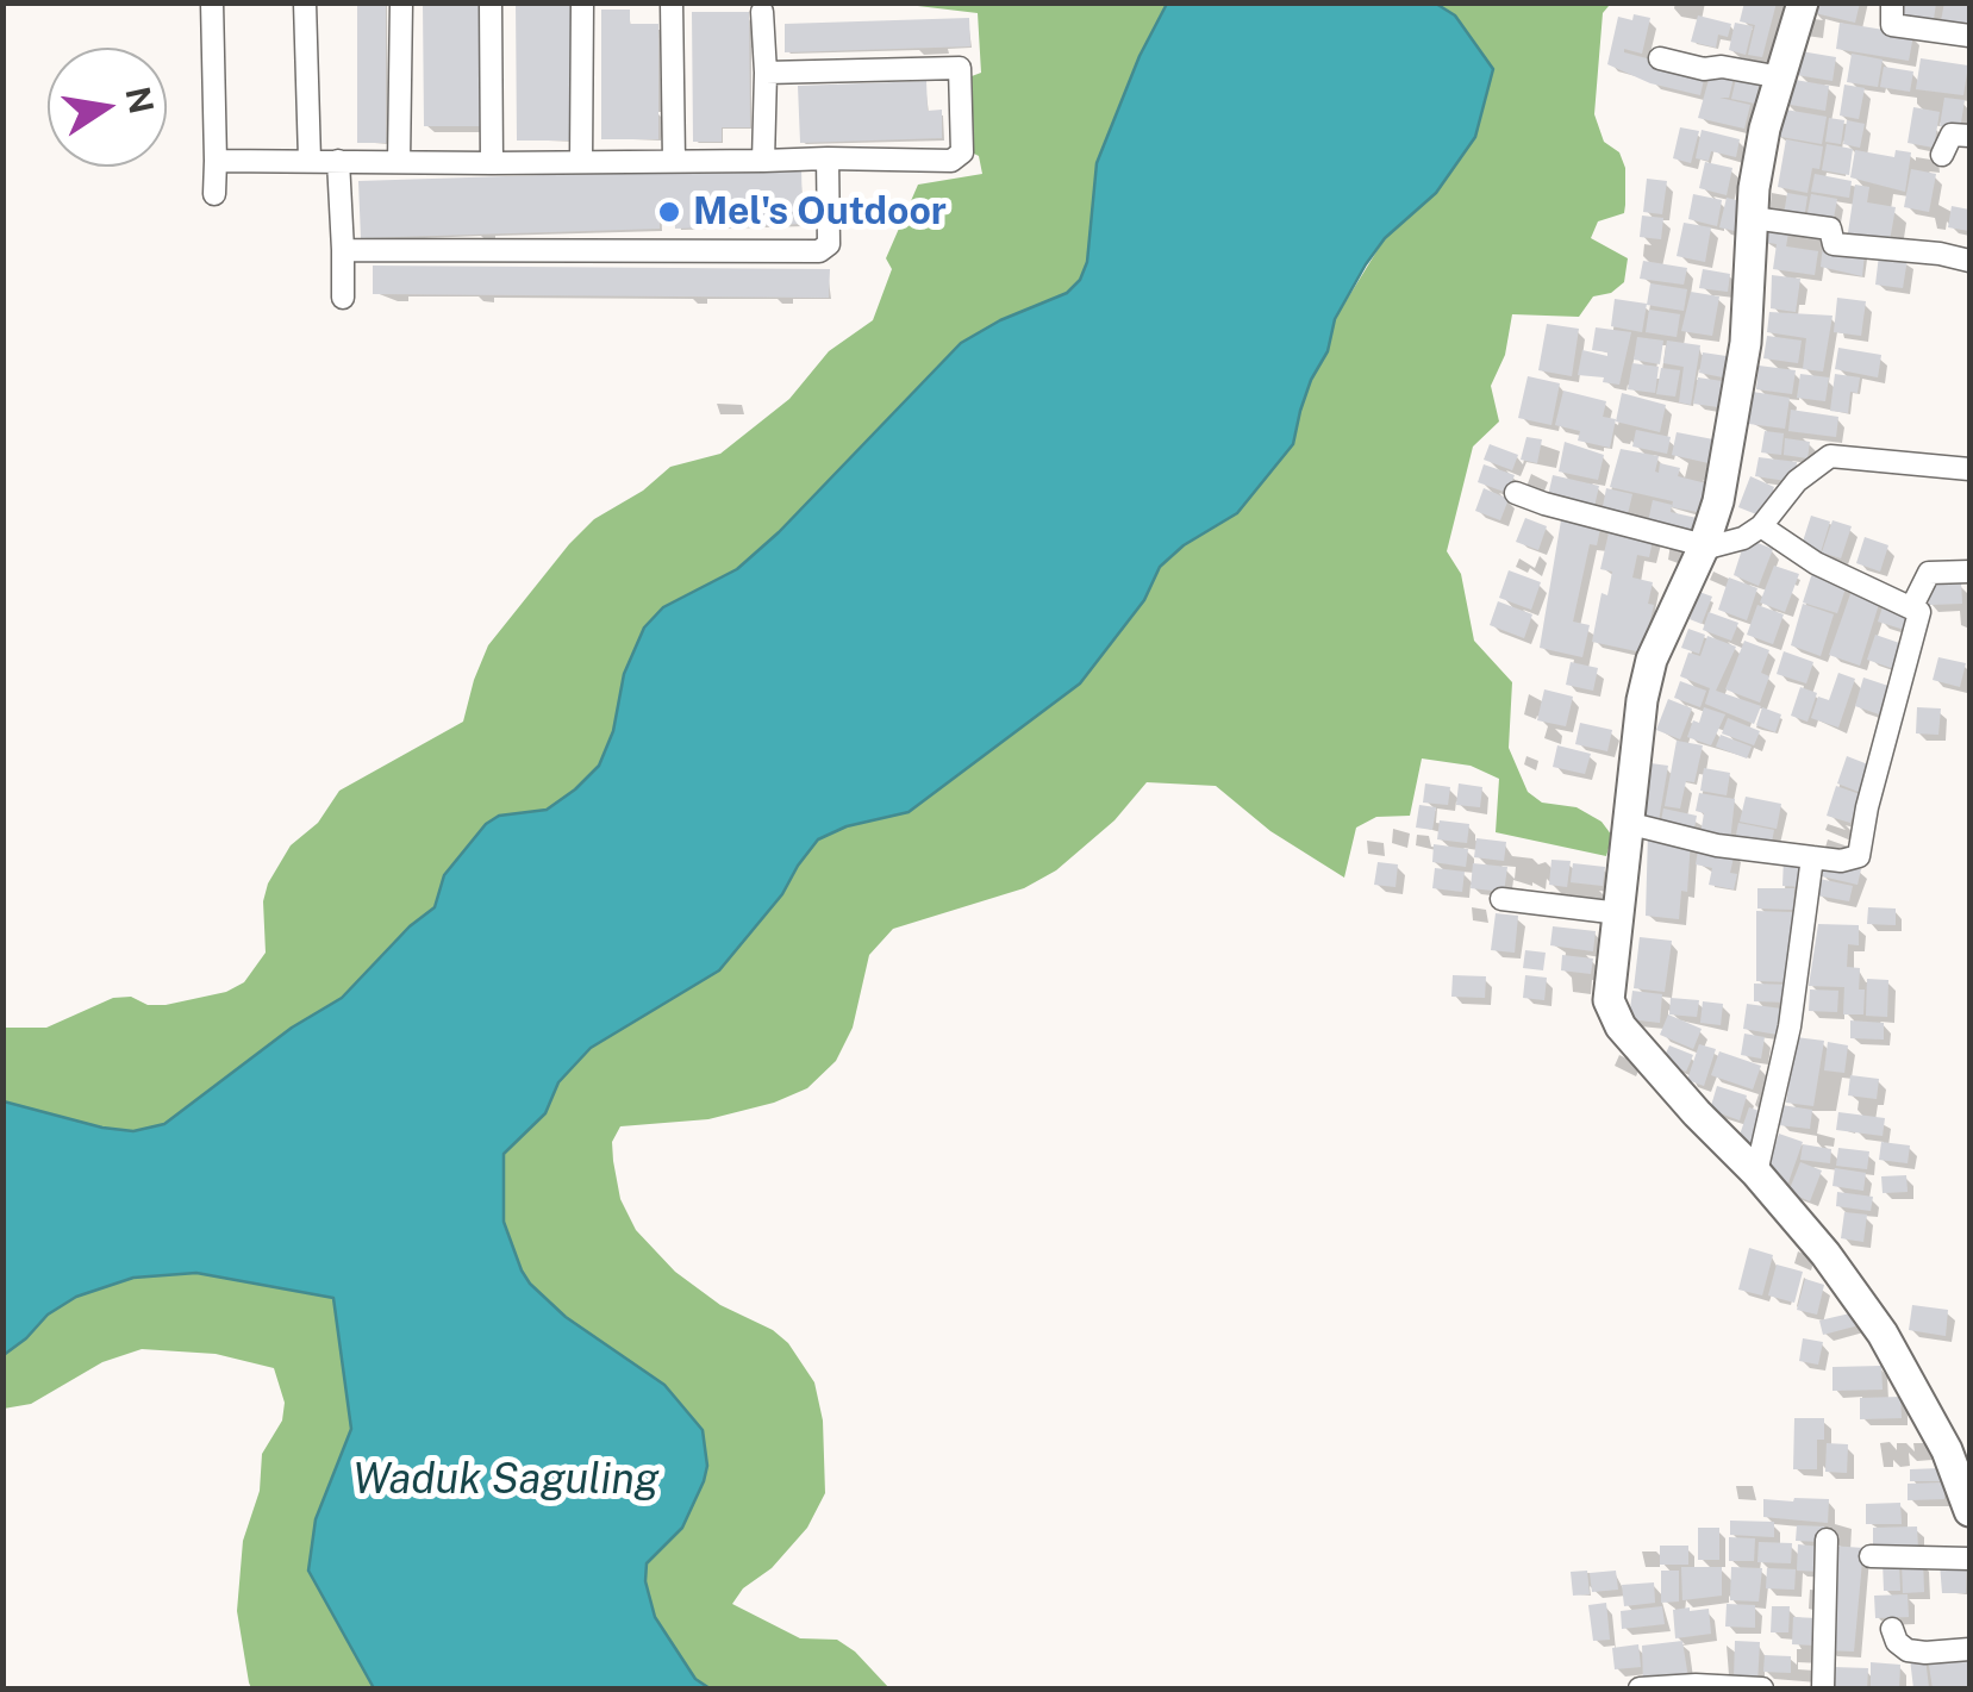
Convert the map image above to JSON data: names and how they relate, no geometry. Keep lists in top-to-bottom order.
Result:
{
  "water": ["Waduk Saguling"],
  "places": ["Mel's Outdoor"],
  "north": "right"
}
